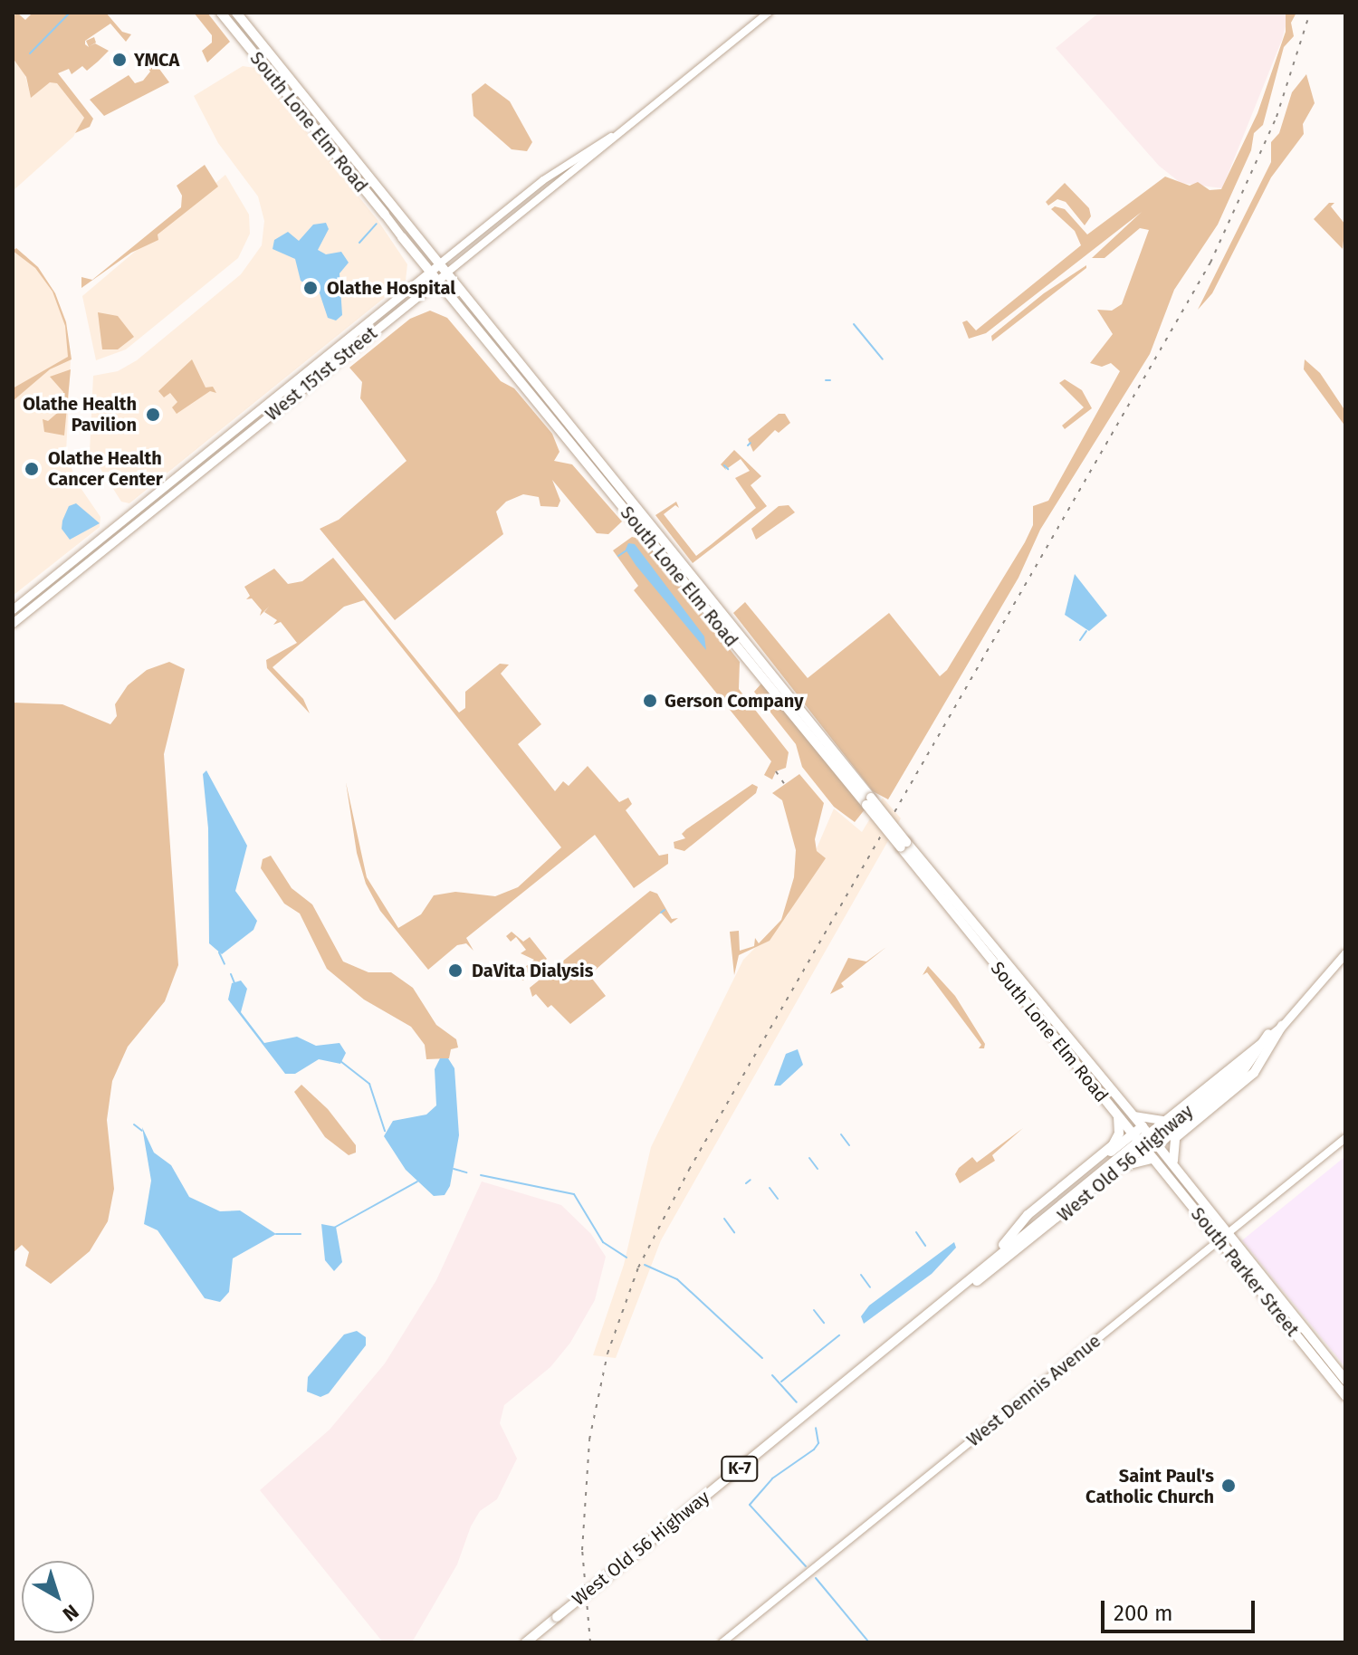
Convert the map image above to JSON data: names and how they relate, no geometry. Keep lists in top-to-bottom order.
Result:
{
  "streets": {
    "main road": [
      "South Lone Elm Road",
      "West 151st Street",
      "West Old 56 Highway",
      "South Parker Street",
      "K-7"
    ],
    "street": ["West Dennis Avenue"]
  },
  "crossings": [
    ["South Lone Elm Road", "West 151st Street"],
    ["South Lone Elm Road", "West Old 56 Highway"],
    ["South Lone Elm Road", "South Parker Street"],
    ["West Old 56 Highway", "South Parker Street"],
    ["West Old 56 Highway", "K-7"],
    ["South Parker Street", "West Dennis Avenue"],
    ["South Parker Street", "K-7"]
  ],
  "places": [
    "YMCA",
    "Olathe Hospital",
    "Olathe Health Pavilion",
    "Olathe Health Cancer Center",
    "Gerson Company",
    "DaVita Dialysis",
    "Saint Paul's Catholic Church"
  ],
  "scale_bar": "200 m",
  "north": "bottom right"
}
